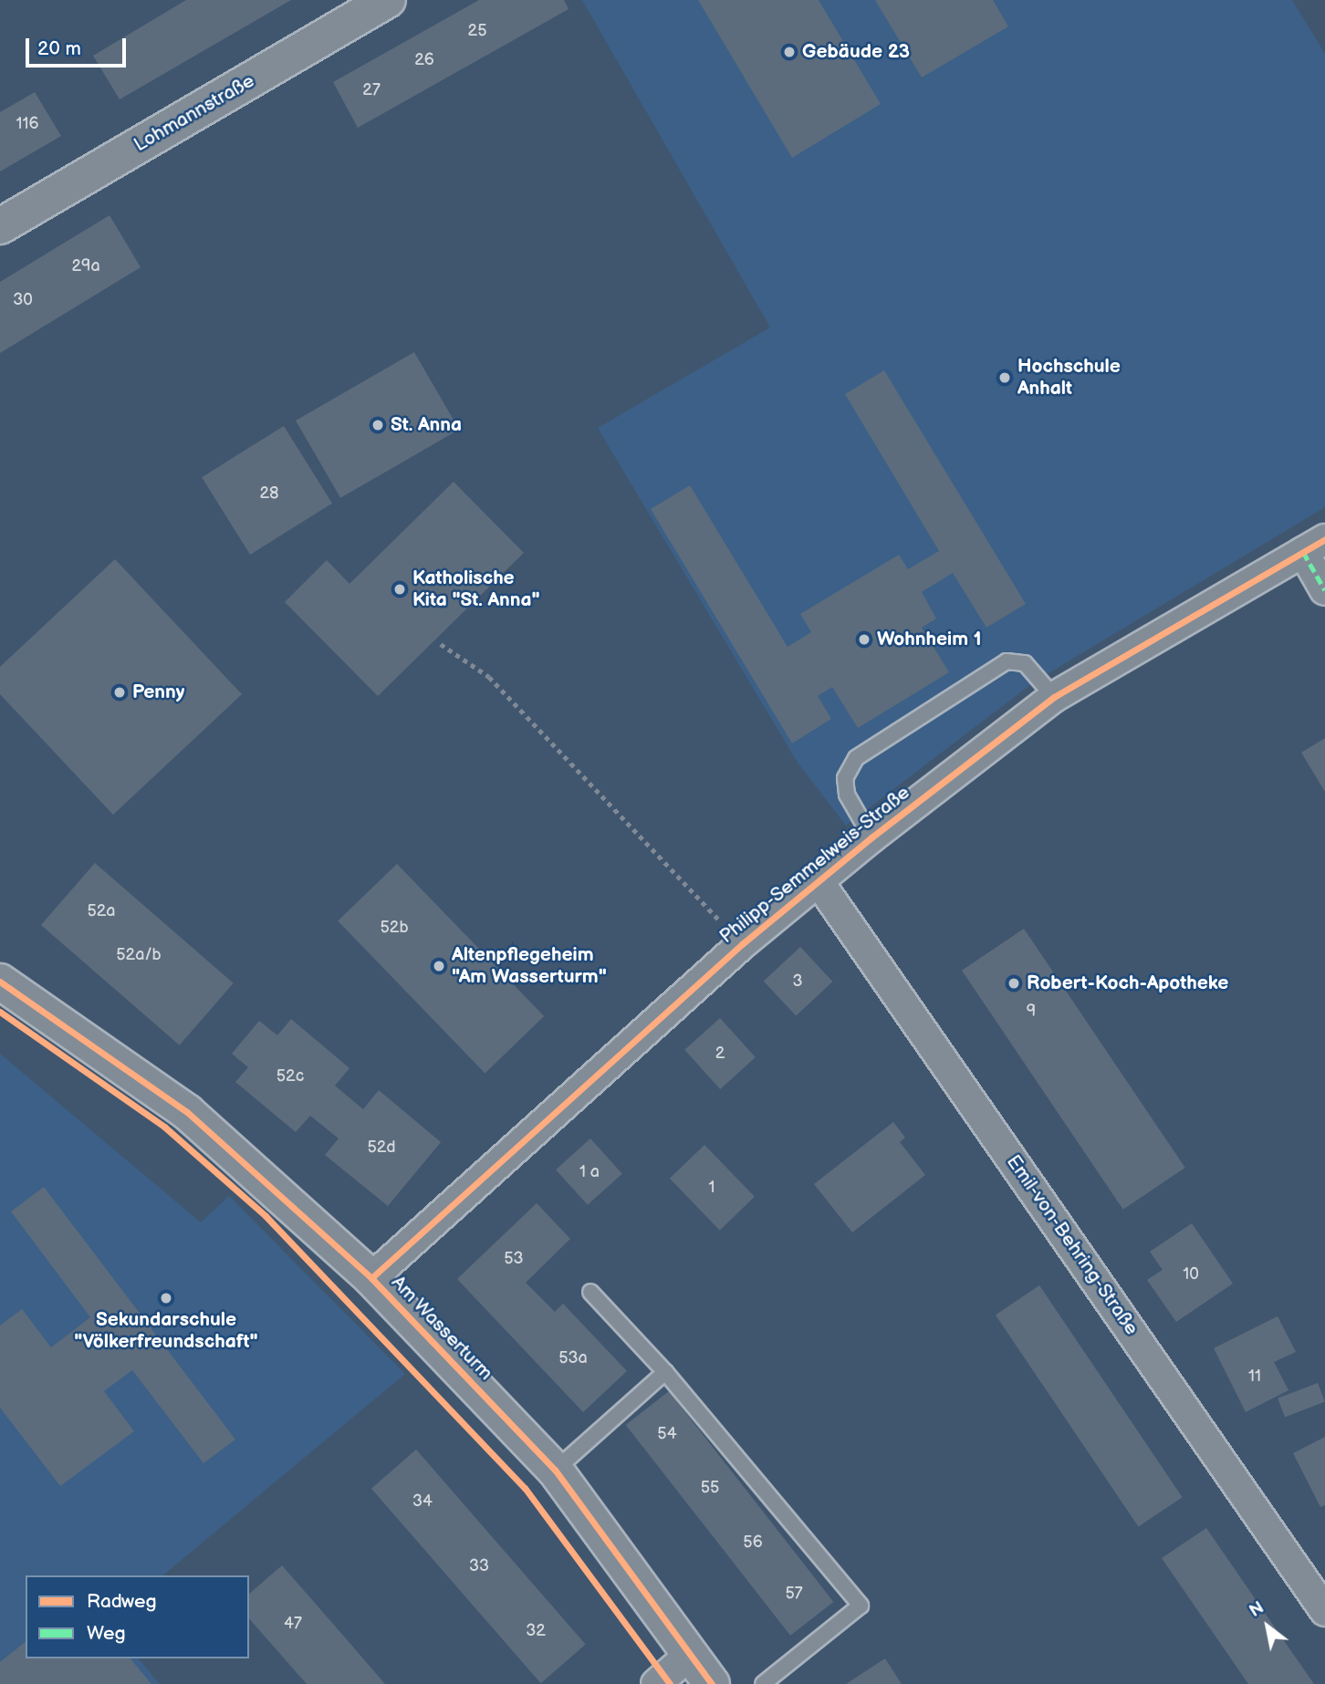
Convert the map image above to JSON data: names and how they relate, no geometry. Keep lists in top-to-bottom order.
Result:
{
  "streets": {
    "street": [
      "Lohmannstraße",
      "Philipp-Semmelweis-Straße",
      "Emil-von-Behring-Straße",
      "Am Wasserturm"
    ]
  },
  "crossings": [
    ["Philipp-Semmelweis-Straße", "Emil-von-Behring-Straße"],
    ["Philipp-Semmelweis-Straße", "Am Wasserturm"]
  ],
  "places": [
    "Gebäude 23",
    "Hochschule Anhalt",
    "St. Anna",
    "Katholische Kita \"St. Anna\"",
    "Wohnheim 1",
    "Penny",
    "Altenpflegeheim \"Am Wasserturm\"",
    "Robert-Koch-Apotheke",
    "Sekundarschule \"Völkerfreundschaft\""
  ],
  "house_numbers": [
    "25",
    "26",
    "27",
    "116",
    "29a",
    "30",
    "28",
    "52a",
    "52b",
    "52a/b",
    "3",
    "9",
    "2",
    "52c",
    "52d",
    "1 a",
    "1",
    "53",
    "10",
    "53a",
    "11",
    "54",
    "55",
    "34",
    "56",
    "33",
    "57",
    "47",
    "32"
  ],
  "legend": ["Radweg", "Weg"],
  "scale_bar": "20 m",
  "north": "top left"
}
